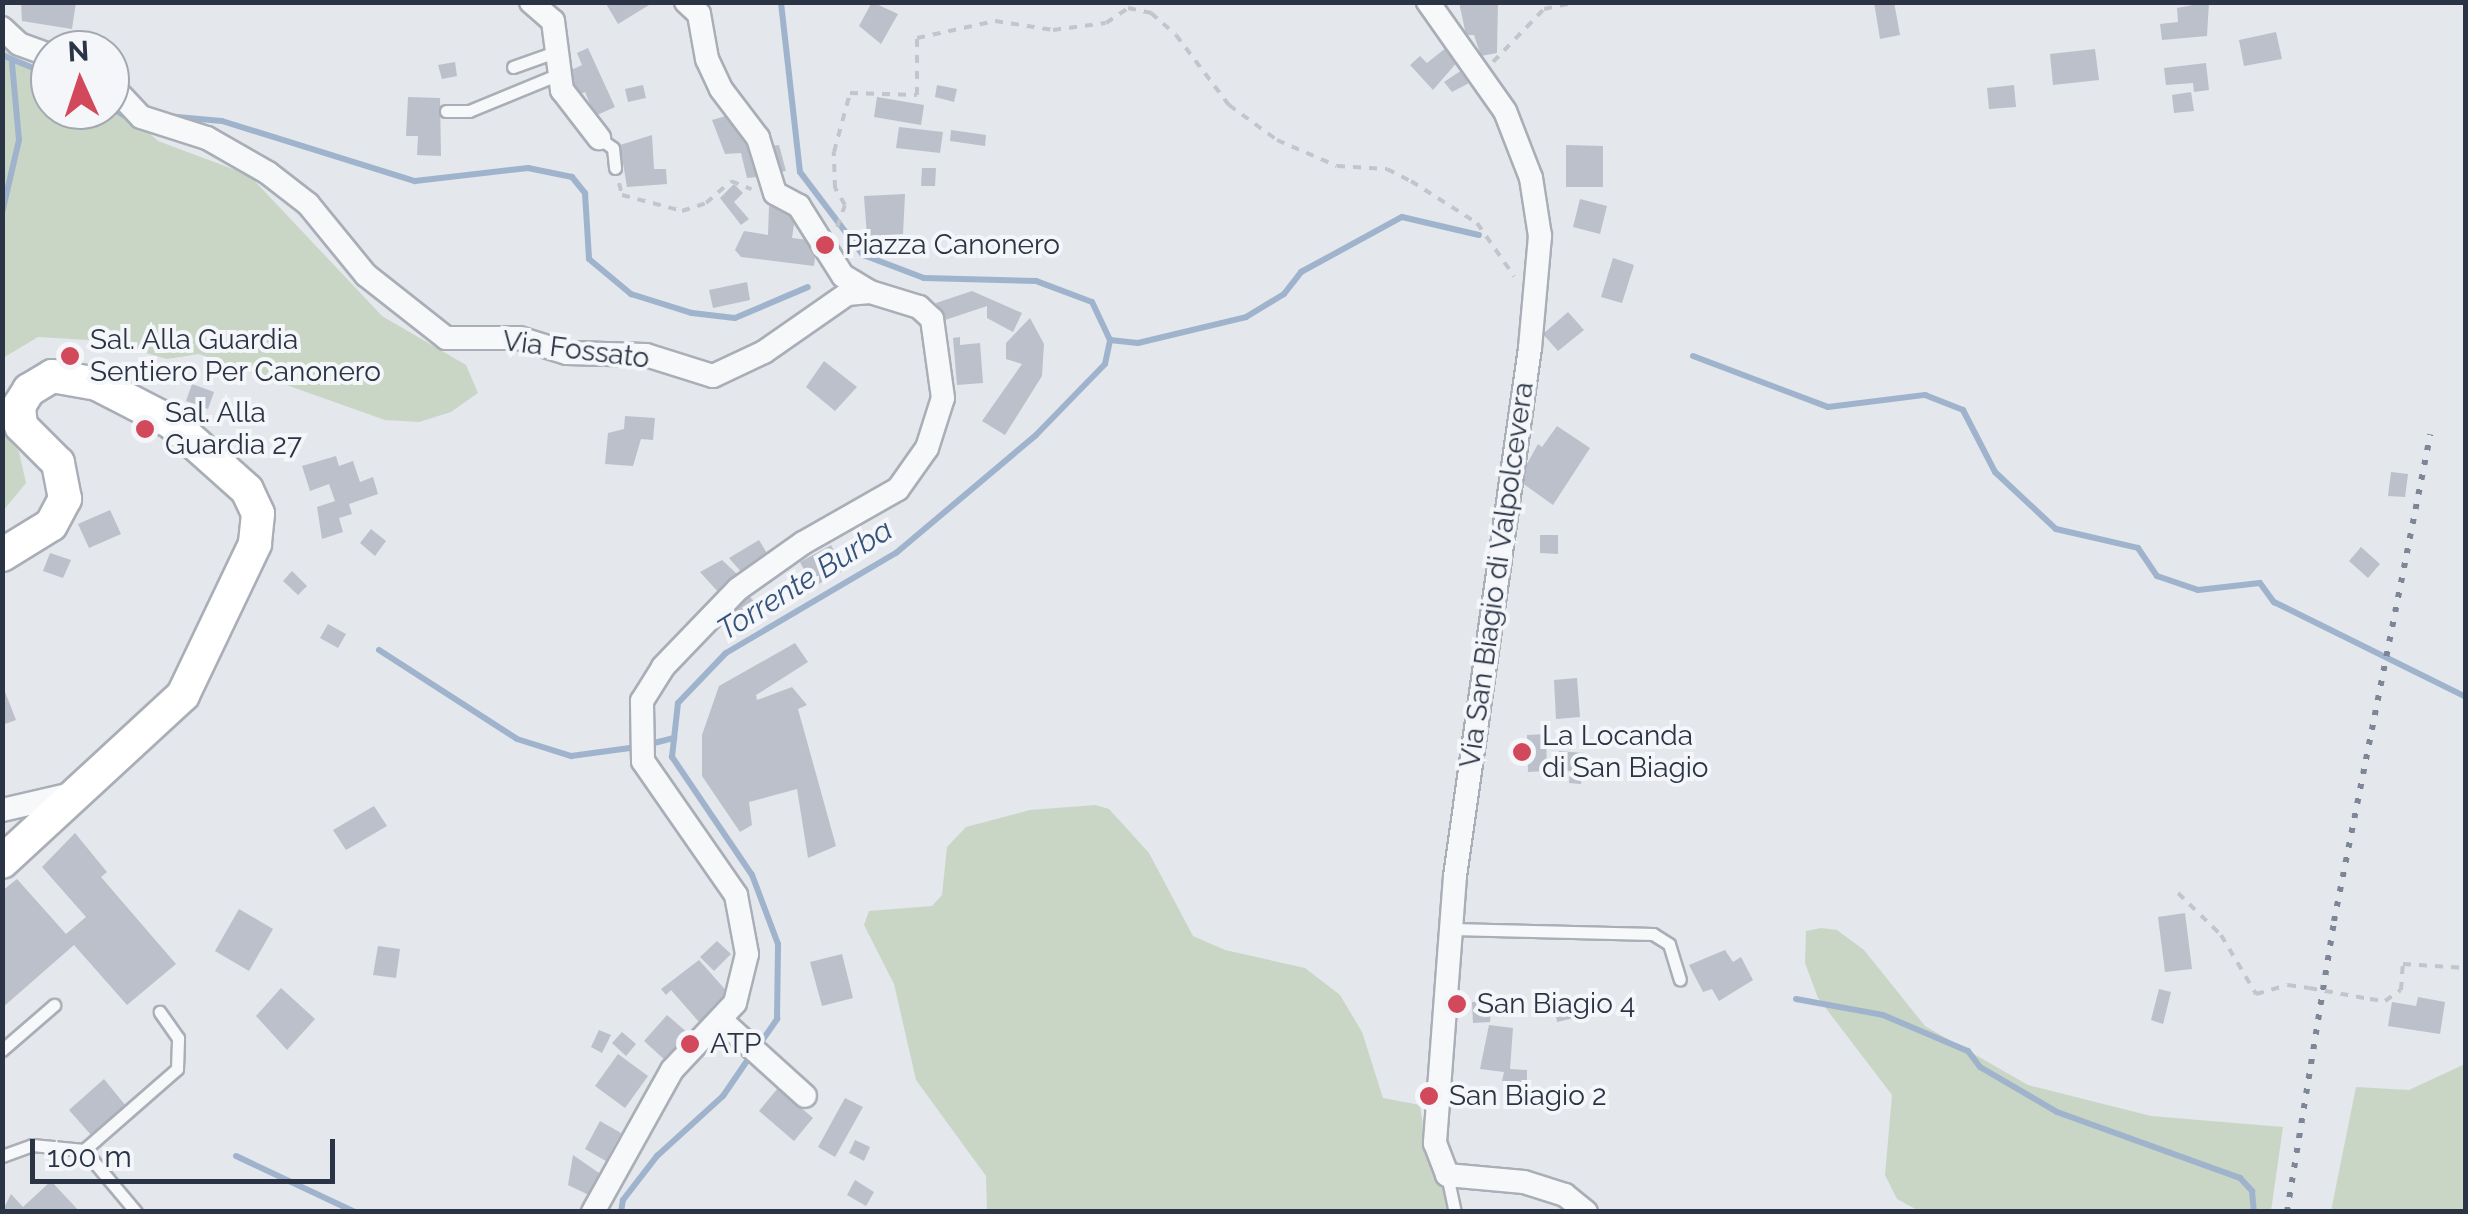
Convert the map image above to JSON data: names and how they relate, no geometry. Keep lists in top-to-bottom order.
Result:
{
  "streets": {
    "street": ["Via Fossato", "Via San Biagio di Valpolcevera"]
  },
  "water": ["Torrente Burba"],
  "places": [
    "Piazza Canonero",
    "Sal. Alla Guardia Sentiero Per Canonero",
    "Sal. Alla Guardia 27",
    "La Locanda di San Biagio",
    "San Biagio 4",
    "ATP",
    "San Biagio 2"
  ],
  "scale_bar": "100 m",
  "north": "top"
}
